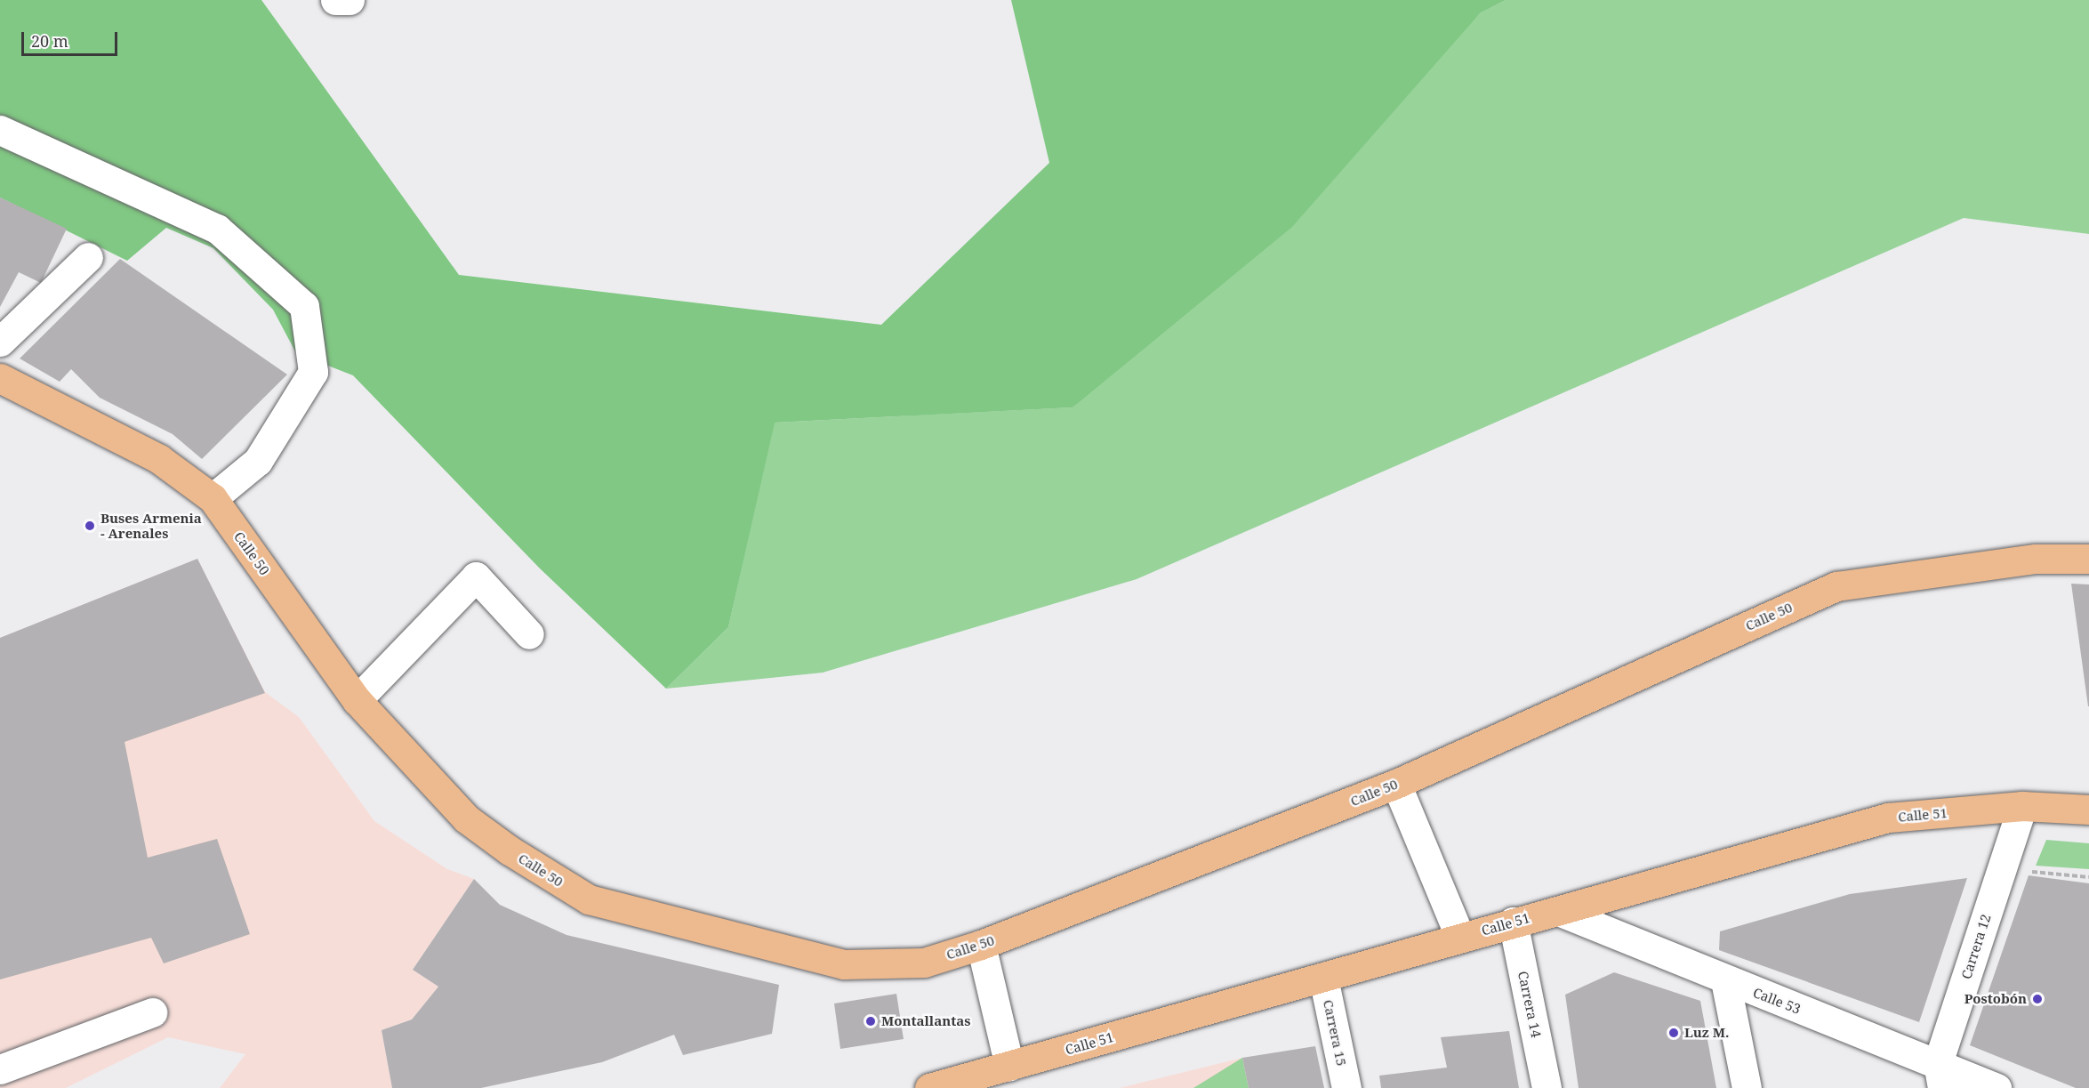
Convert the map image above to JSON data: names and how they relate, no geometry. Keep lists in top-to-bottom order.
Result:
{
  "streets": {
    "main road": ["Calle 50", "Calle 51"],
    "street": [
      "Carrera 12",
      "Calle 53",
      "Carrera 14",
      "Carrera 15"
    ]
  },
  "crossings": [
    ["Calle 51", "Carrera 12"],
    ["Calle 51", "Calle 53"],
    ["Calle 51", "Carrera 14"],
    ["Calle 51", "Carrera 15"],
    ["Carrera 12", "Calle 53"]
  ],
  "places": [
    "Buses Armenia - Arenales",
    "Postobón",
    "Montallantas",
    "Luz M."
  ],
  "scale_bar": "20 m"
}
